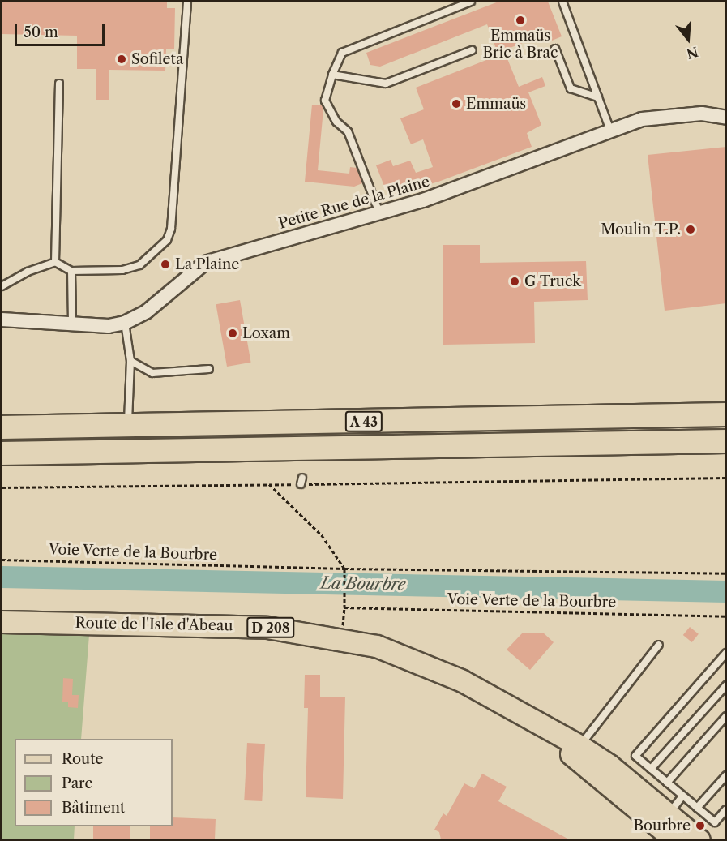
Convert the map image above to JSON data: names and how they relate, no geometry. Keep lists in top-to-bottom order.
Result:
{
  "streets": {
    "highway": ["A 43"],
    "main road": ["Route de l'Isle d'Abeau", "D 208"],
    "street": ["Petite Rue de la Plaine"],
    "path": ["Voie Verte de la Bourbre"]
  },
  "water": ["La Bourbre"],
  "places": [
    "Emmaüs Bric à Brac",
    "Sofileta",
    "Emmaüs",
    "Moulin T.P.",
    "La Plaine",
    "G Truck",
    "Loxam",
    "Bourbre"
  ],
  "legend": ["Route", "Parc", "Bâtiment"],
  "scale_bar": "50 m",
  "north": "bottom"
}
